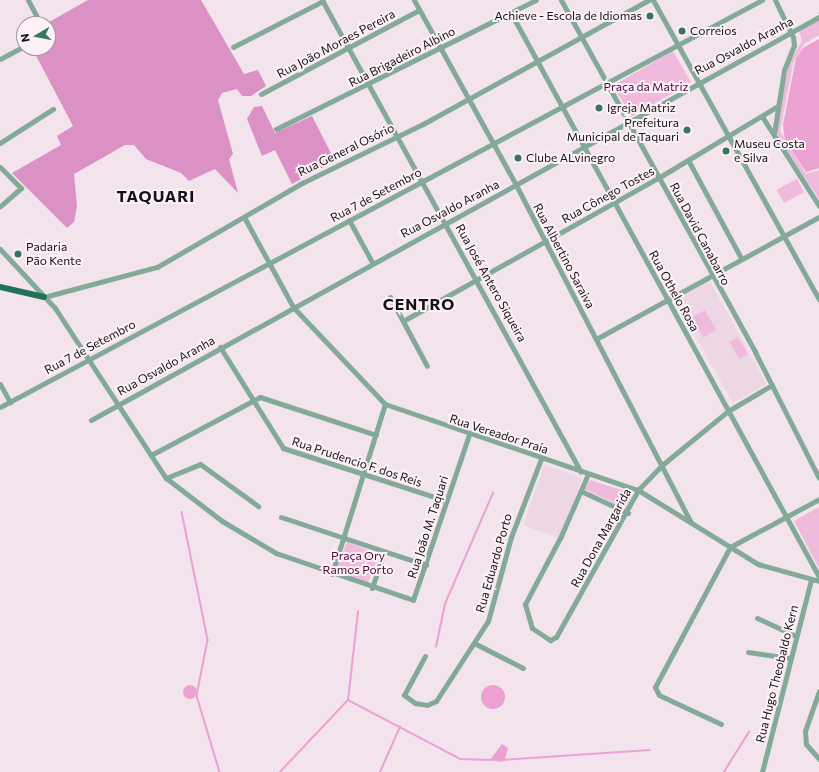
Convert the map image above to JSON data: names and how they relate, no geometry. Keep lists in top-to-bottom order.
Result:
{
  "streets": {
    "street": [
      "Rua João Moraes Pereira",
      "Rua Osvaldo Aranha",
      "Rua Brigadeiro Albino",
      "Rua General Osório",
      "Rua 7 de Setembro",
      "Rua Cônego Tostes",
      "Rua David Canabarro",
      "Rua Albertino Saraiva",
      "Rua José Antero Siqueira",
      "Rua Othelo Rosa",
      "Rua Vereador Praia",
      "Rua Prudencio F. dos Reis",
      "Rua João M. Taquari",
      "Rua Dona Margarida",
      "Rua Eduardo Porto",
      "Rua Hugo Theobaldo Kern"
    ]
  },
  "crossings": [
    ["Rua João Moraes Pereira", "Rua Albertino Saraiva"],
    ["Rua João Moraes Pereira", "Rua José Antero Siqueira"],
    ["Rua Osvaldo Aranha", "Rua David Canabarro"],
    ["Rua Osvaldo Aranha", "Rua Albertino Saraiva"],
    ["Rua Osvaldo Aranha", "Rua José Antero Siqueira"],
    ["Rua Osvaldo Aranha", "Rua Othelo Rosa"],
    ["Rua Osvaldo Aranha", "Rua Vereador Praia"],
    ["Rua Osvaldo Aranha", "Rua Prudencio F. dos Reis"],
    ["Rua Brigadeiro Albino", "Rua Albertino Saraiva"],
    ["Rua Brigadeiro Albino", "Rua José Antero Siqueira"],
    ["Rua Brigadeiro Albino", "Rua Othelo Rosa"],
    ["Rua General Osório", "Rua David Canabarro"],
    ["Rua General Osório", "Rua Albertino Saraiva"],
    ["Rua General Osório", "Rua José Antero Siqueira"],
    ["Rua General Osório", "Rua Othelo Rosa"],
    ["Rua General Osório", "Rua Vereador Praia"],
    ["Rua 7 de Setembro", "Rua David Canabarro"],
    ["Rua 7 de Setembro", "Rua Albertino Saraiva"],
    ["Rua 7 de Setembro", "Rua José Antero Siqueira"],
    ["Rua 7 de Setembro", "Rua Othelo Rosa"],
    ["Rua 7 de Setembro", "Rua Vereador Praia"],
    ["Rua Cônego Tostes", "Rua David Canabarro"],
    ["Rua Cônego Tostes", "Rua Albertino Saraiva"],
    ["Rua Cônego Tostes", "Rua José Antero Siqueira"],
    ["Rua Cônego Tostes", "Rua Othelo Rosa"],
    ["Rua David Canabarro", "Rua Dona Margarida"],
    ["Rua Albertino Saraiva", "Rua Vereador Praia"],
    ["Rua Albertino Saraiva", "Rua Dona Margarida"],
    ["Rua José Antero Siqueira", "Rua Vereador Praia"],
    ["Rua Othelo Rosa", "Rua Dona Margarida"],
    ["Rua Vereador Praia", "Rua João M. Taquari"],
    ["Rua Vereador Praia", "Rua Dona Margarida"],
    ["Rua Vereador Praia", "Rua Eduardo Porto"],
    ["Rua Vereador Praia", "Rua Hugo Theobaldo Kern"],
    ["Rua Prudencio F. dos Reis", "Rua João M. Taquari"]
  ],
  "districts": ["TAQUARI", "CENTRO"],
  "parks": ["Praça da Matriz", "Praça Ory Ramos Porto"],
  "places": [
    "Achieve - Escola de Idiomas",
    "Correios",
    "Igreja Matriz",
    "Prefeitura Municipal de Taquari",
    "Museu Costa e Silva",
    "Clube ALvinegro",
    "Padaria Pão Kente"
  ],
  "north": "left"
}
